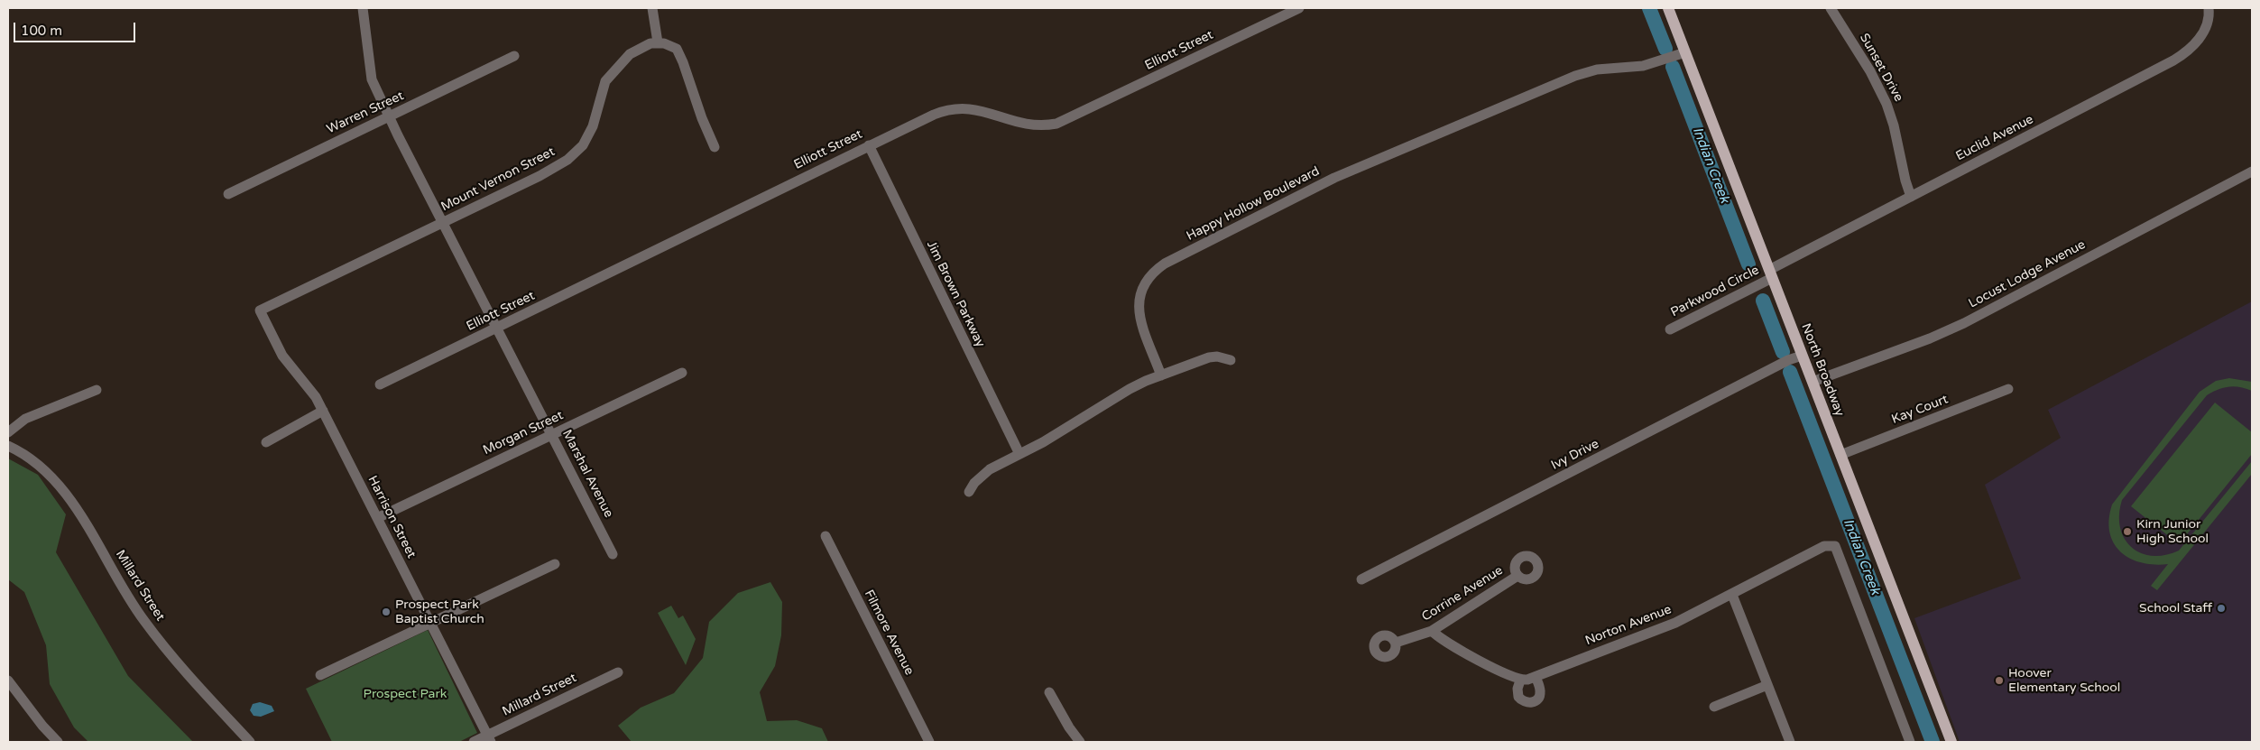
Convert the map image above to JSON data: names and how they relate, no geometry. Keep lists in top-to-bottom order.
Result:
{
  "streets": {
    "main road": ["North Broadway"],
    "street": [
      "Elliott Street",
      "Sunset Drive",
      "Warren Street",
      "Euclid Avenue",
      "Mount Vernon Street",
      "Happy Hollow Boulevard",
      "Locust Lodge Avenue",
      "Parkwood Circle",
      "Jim Brown Parkway",
      "Kay Court",
      "Morgan Street",
      "Ivy Drive",
      "Marshal Avenue",
      "Harrison Street",
      "Millard Street",
      "Corrine Avenue",
      "Norton Avenue",
      "Filmore Avenue"
    ]
  },
  "crossings": [
    ["Elliott Street", "Jim Brown Parkway"],
    ["Elliott Street", "Marshal Avenue"],
    ["Sunset Drive", "Euclid Avenue"],
    ["Warren Street", "Marshal Avenue"],
    ["Euclid Avenue", "Parkwood Circle"],
    ["Euclid Avenue", "North Broadway"],
    ["Mount Vernon Street", "Marshal Avenue"],
    ["Mount Vernon Street", "Harrison Street"],
    ["Happy Hollow Boulevard", "North Broadway"],
    ["Locust Lodge Avenue", "North Broadway"],
    ["Parkwood Circle", "North Broadway"],
    ["North Broadway", "Kay Court"],
    ["North Broadway", "Ivy Drive"],
    ["Morgan Street", "Marshal Avenue"],
    ["Morgan Street", "Harrison Street"],
    ["Harrison Street", "Millard Street"]
  ],
  "water": ["Indian Creek"],
  "parks": ["Prospect Park"],
  "places": [
    "Kirn Junior High School",
    "School Staff",
    "Prospect Park Baptist Church",
    "Hoover Elementary School"
  ],
  "scale_bar": "100 m"
}
